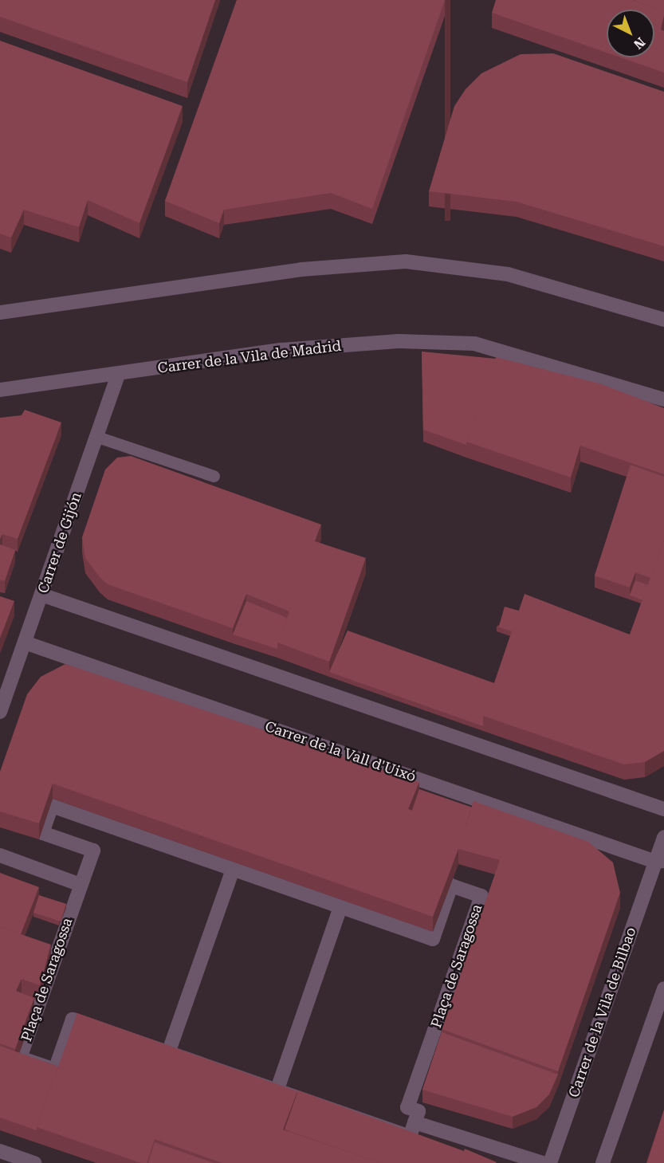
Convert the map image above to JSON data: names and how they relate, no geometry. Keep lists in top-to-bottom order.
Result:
{
  "streets": {
    "street": [
      "Carrer de la Vila de Madrid",
      "Carrer de Gijón",
      "Carrer de la Vall d'Uixó",
      "Plaça de Saragossa",
      "Carrer de la Vila de Bilbao"
    ]
  },
  "crossings": [
    ["Carrer de la Vila de Madrid", "Carrer de Gijón"],
    ["Carrer de Gijón", "Carrer de la Vall d'Uixó"],
    ["Carrer de la Vall d'Uixó", "Carrer de la Vila de Bilbao"]
  ],
  "north": "bottom right"
}
